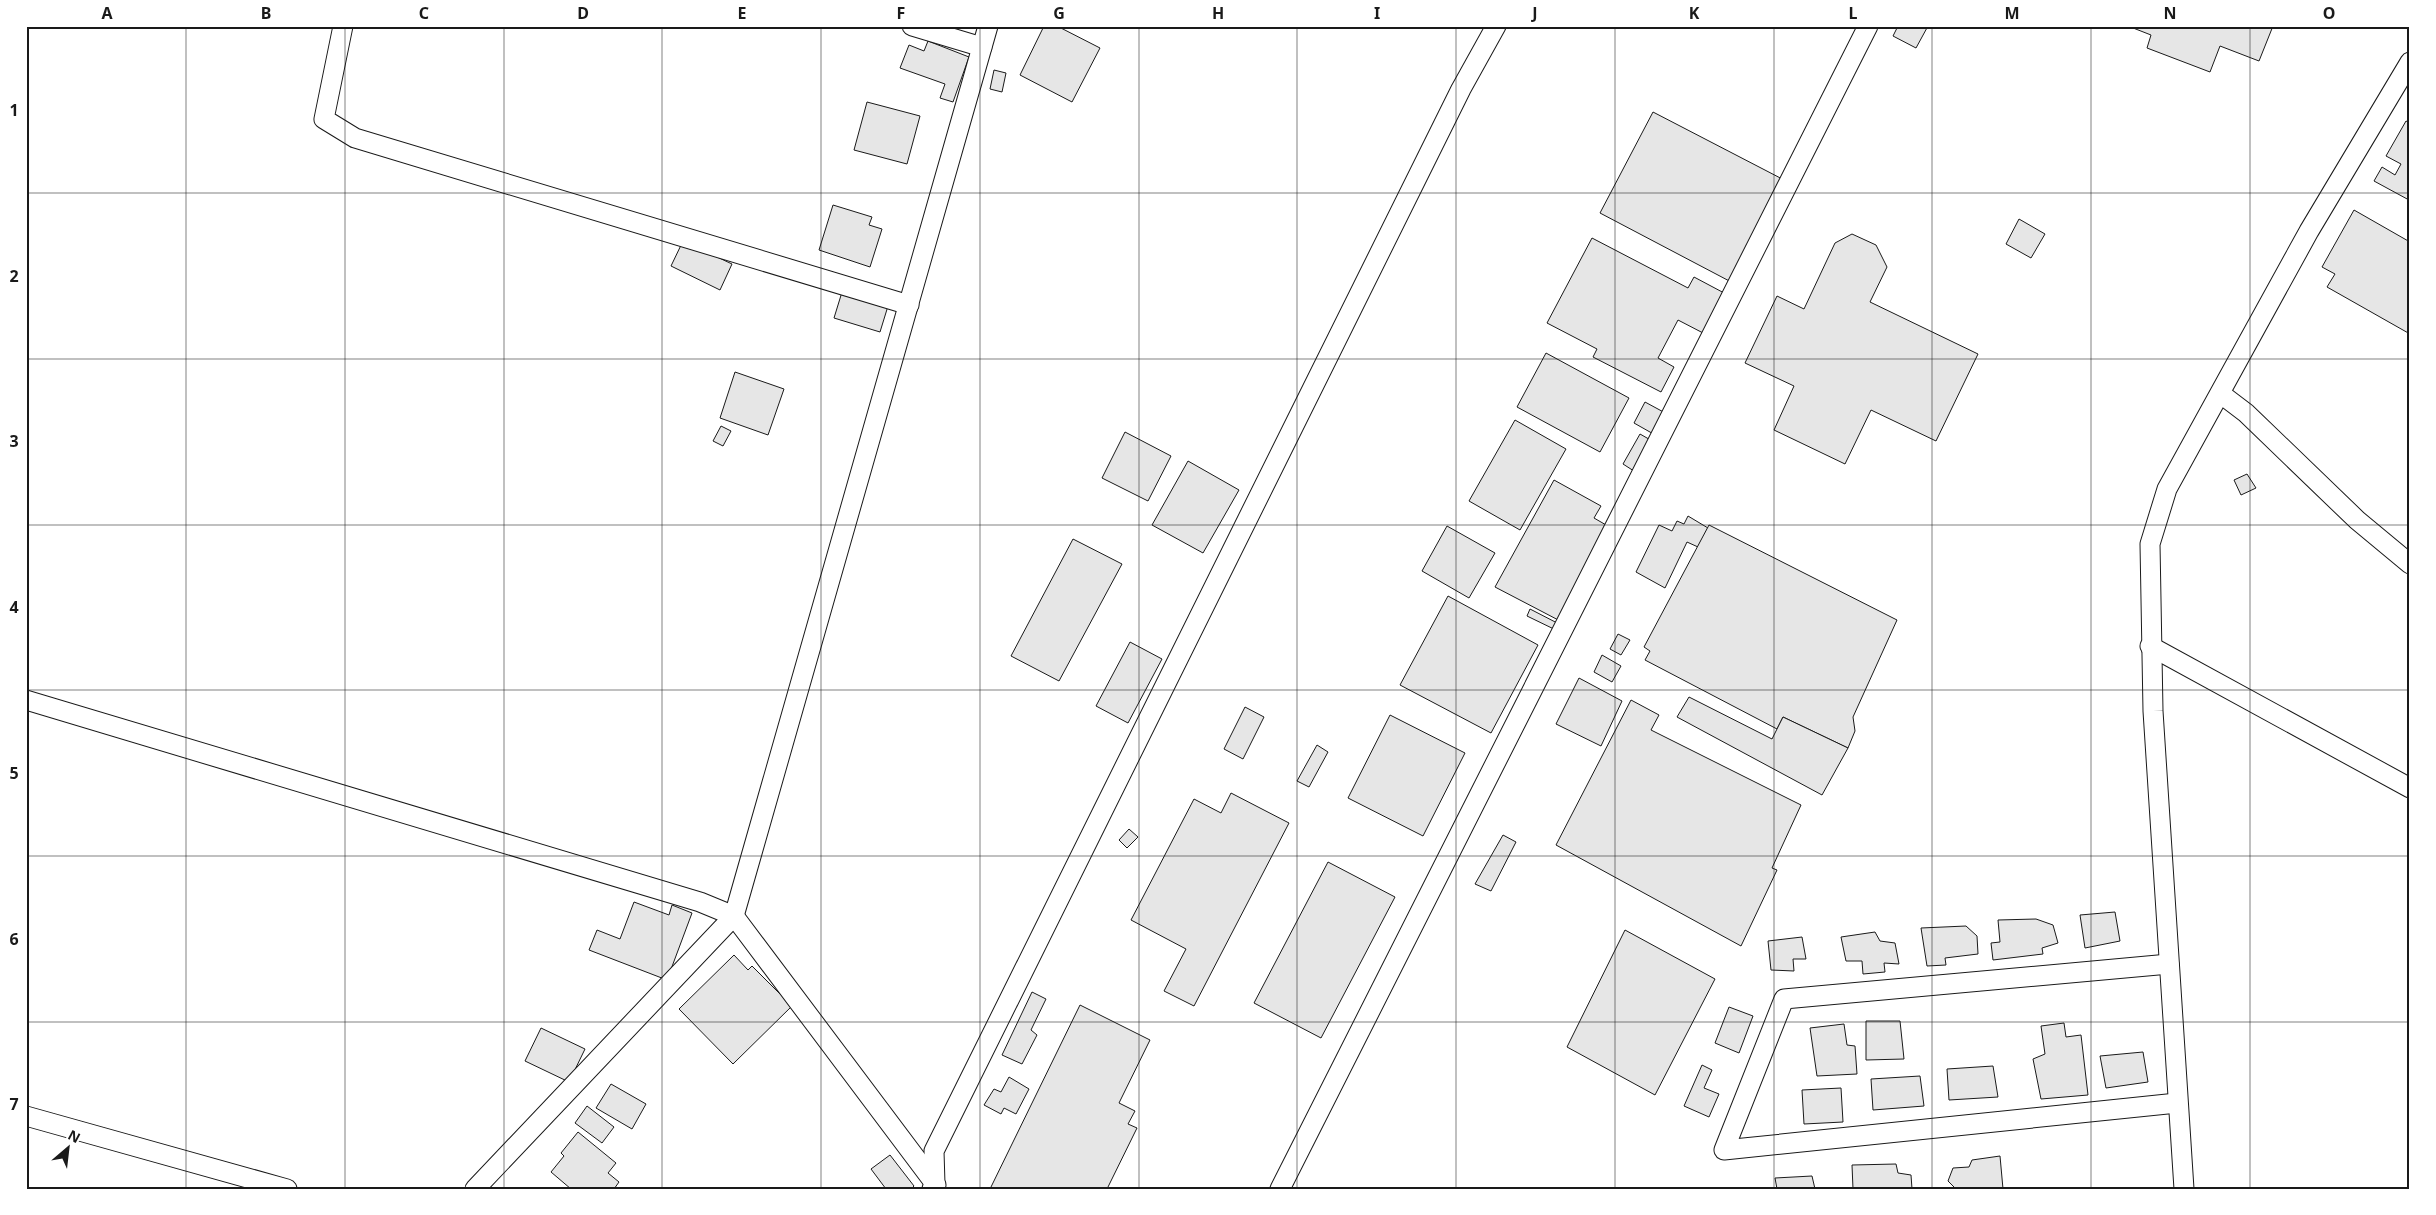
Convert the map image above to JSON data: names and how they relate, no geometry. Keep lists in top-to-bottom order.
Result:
{
  "north": "top right",
  "grid": {
    "columns": [
      "A",
      "B",
      "C",
      "D",
      "E",
      "F",
      "G",
      "H",
      "I",
      "J",
      "K",
      "L",
      "M",
      "N",
      "O"
    ],
    "rows": [
      "1",
      "2",
      "3",
      "4",
      "5",
      "6",
      "7"
    ]
  }
}
